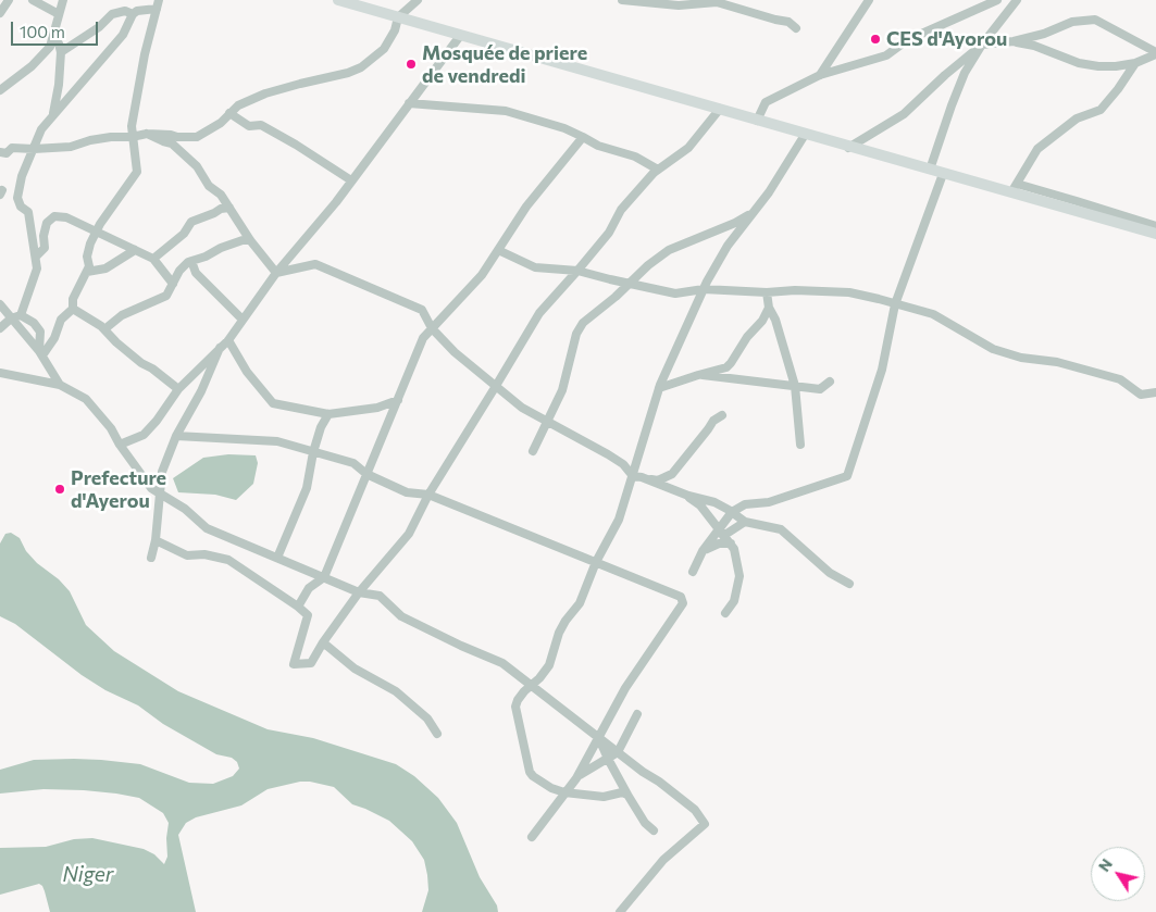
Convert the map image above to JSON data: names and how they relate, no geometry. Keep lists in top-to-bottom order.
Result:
{
  "water": ["Niger"],
  "places": ["CES d'Ayorou", "Mosquée de priere de vendredi", "Prefecture d'Ayerou"],
  "scale_bar": "100 m",
  "north": "top left"
}
